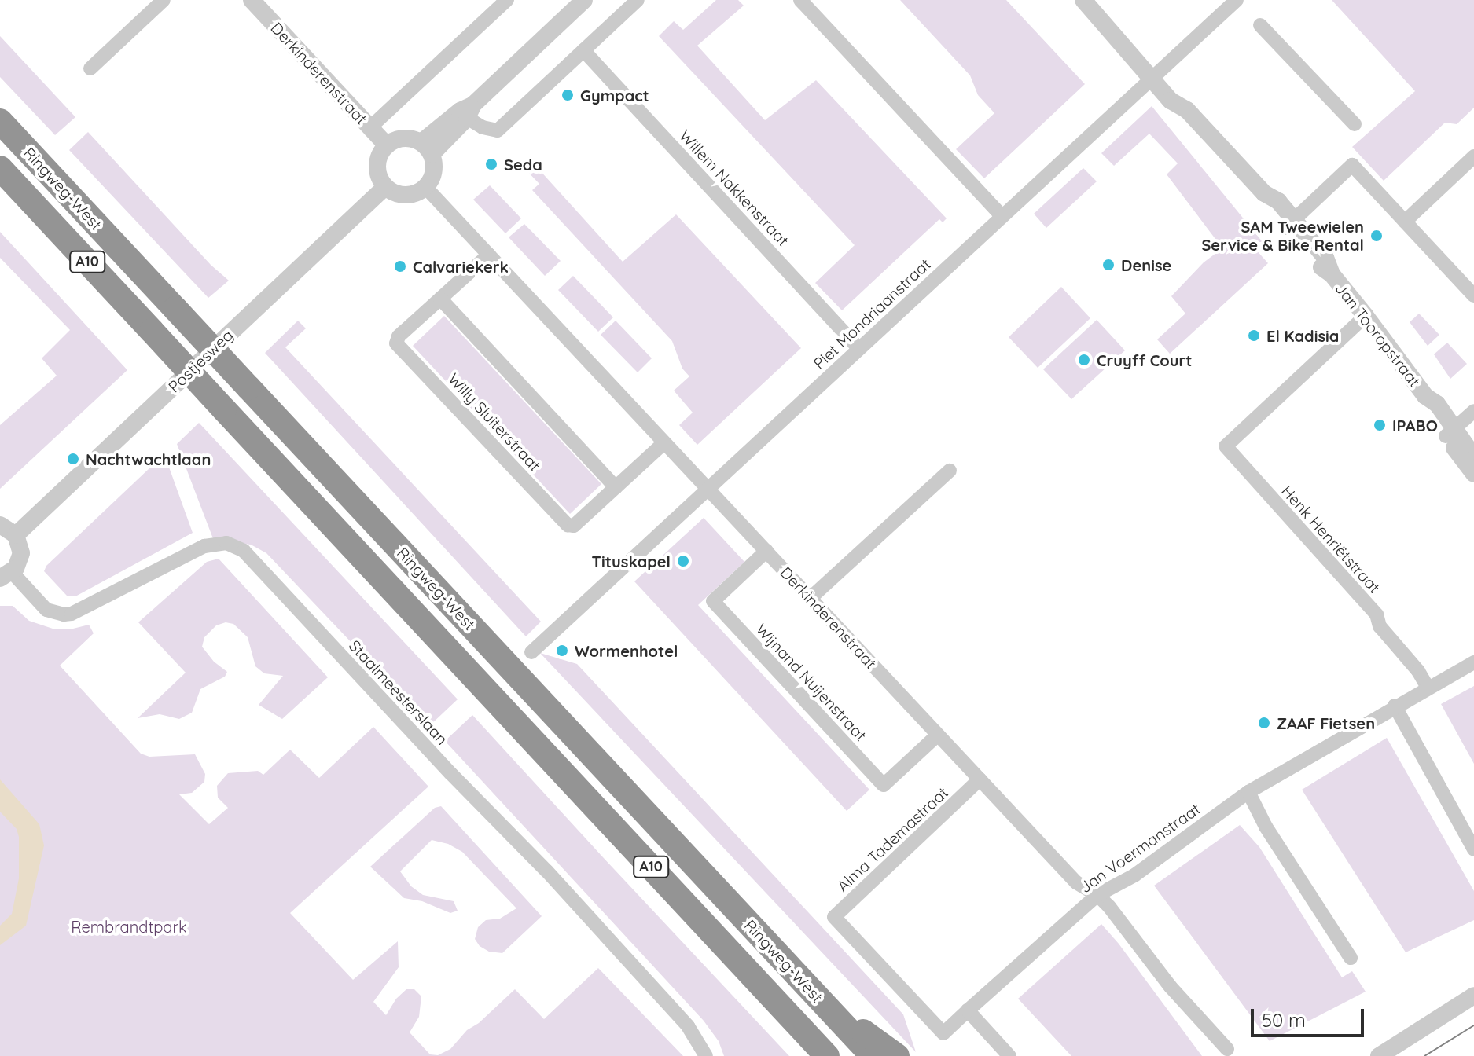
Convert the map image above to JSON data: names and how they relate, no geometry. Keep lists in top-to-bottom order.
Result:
{
  "streets": {
    "highway": ["Ringweg-West", "A10"],
    "street": [
      "Derkinderenstraat",
      "Willem Nakkenstraat",
      "Piet Mondriaanstraat",
      "Jan Tooropstraat",
      "Postjesweg",
      "Willy Sluiterstraat",
      "Henk Henriëtstraat",
      "Wijnand Nuijenstraat",
      "Staalmeesterslaan",
      "Alma Tademastraat",
      "Jan Voermanstraat"
    ]
  },
  "crossings": [
    ["Derkinderenstraat", "Piet Mondriaanstraat"],
    ["Derkinderenstraat", "Postjesweg"],
    ["Derkinderenstraat", "Willy Sluiterstraat"],
    ["Derkinderenstraat", "Wijnand Nuijenstraat"],
    ["Derkinderenstraat", "Alma Tademastraat"],
    ["Derkinderenstraat", "Jan Voermanstraat"],
    ["Willem Nakkenstraat", "Piet Mondriaanstraat"],
    ["Ringweg-West", "A10"],
    ["Piet Mondriaanstraat", "Jan Tooropstraat"],
    ["Jan Tooropstraat", "Henk Henriëtstraat"],
    ["Henk Henriëtstraat", "Jan Voermanstraat"],
    ["Alma Tademastraat", "Jan Voermanstraat"]
  ],
  "parks": ["Rembrandtpark"],
  "places": [
    "Gympact",
    "Seda",
    "SAM Tweewielen Service & Bike Rental",
    "Denise",
    "Calvariekerk",
    "El Kadisia",
    "Cruyff Court",
    "IPABO",
    "Nachtwachtlaan",
    "Tituskapel",
    "Wormenhotel",
    "ZAAF Fietsen"
  ],
  "scale_bar": "50 m"
}
